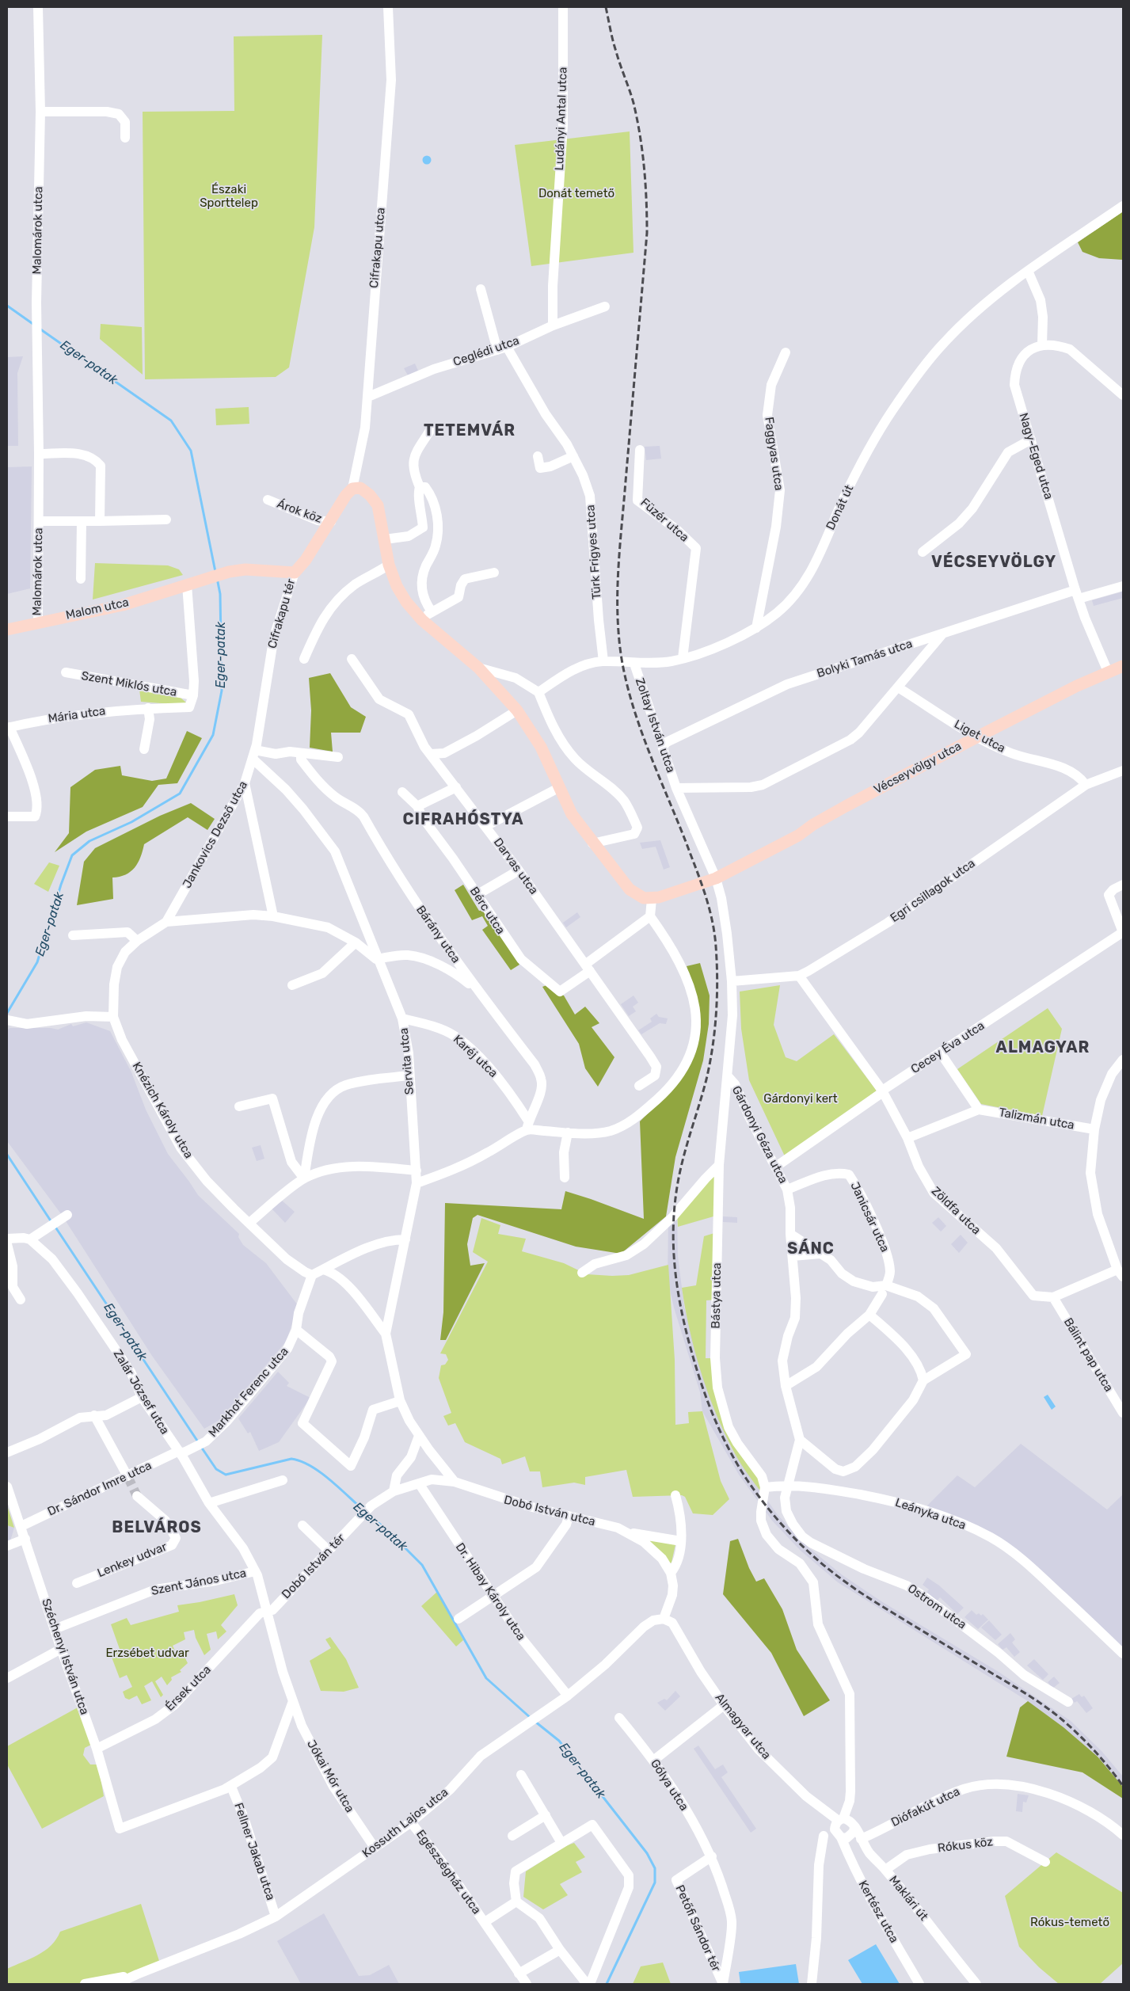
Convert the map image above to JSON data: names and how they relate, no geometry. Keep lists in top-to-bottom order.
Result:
{
  "streets": {
    "main road": ["Malom utca", "Cifrakapu tér", "Vécseyvölgy utca"],
    "street": [
      "Ludányi Antal utca",
      "Malomárok utca",
      "Cifrakapu utca",
      "Ceglédi utca",
      "Faggyas utca",
      "Nagy-Eged utca",
      "Donát út",
      "Árok köz",
      "Füzér utca",
      "Türk Frigyes utca",
      "Bolyki Tamás utca",
      "Szent Miklós utca",
      "Mária utca",
      "Zoltay István utca",
      "Liget utca",
      "Jankovics Dezső utca",
      "Darvas utca",
      "Egri csillagok utca",
      "Bérc utca",
      "Bárány utca",
      "Cecey Éva utca",
      "Karéj utca",
      "Servita utca",
      "Knézich Károly utca",
      "Talizmán utca",
      "Gárdonyi Géza utca",
      "Zöldfa utca",
      "Janicsár utca",
      "Bástya utca",
      "Bálint pap utca",
      "Zalár József utca",
      "Markhot Ferenc utca",
      "Dr. Sándor Imre utca",
      "Dobó István utca",
      "Leányka utca",
      "Lenkey udvar",
      "Dobó István tér",
      "Szent János utca",
      "Dr. Hibay Károly utca",
      "Ostrom utca",
      "Széchenyi István utca",
      "Érsek utca",
      "Almagyar utca",
      "Jókai Mór utca",
      "Gólya utca",
      "Diófakút utca",
      "Kossuth Lajos utca",
      "Rókus köz",
      "Fellner Jakab utca",
      "Egészségház utca",
      "Maklári út",
      "Kertész utca",
      "Petőfi Sándor tér"
    ]
  },
  "crossings": [
    ["Ludányi Antal utca", "Ceglédi utca"],
    ["Malomárok utca", "Malom utca"],
    ["Cifrakapu utca", "Ceglédi utca"],
    ["Ceglédi utca", "Türk Frigyes utca"],
    ["Faggyas utca", "Donát út"],
    ["Nagy-Eged utca", "Bolyki Tamás utca"],
    ["Nagy-Eged utca", "Vécseyvölgy utca"],
    ["Donát út", "Füzér utca"],
    ["Donát út", "Türk Frigyes utca"],
    ["Donát út", "Zoltay István utca"],
    ["Malom utca", "Cifrakapu tér"],
    ["Cifrakapu tér", "Jankovics Dezső utca"],
    ["Cifrakapu tér", "Servita utca"],
    ["Bolyki Tamás utca", "Zoltay István utca"],
    ["Szent Miklós utca", "Mária utca"],
    ["Liget utca", "Vécseyvölgy utca"],
    ["Liget utca", "Egri csillagok utca"],
    ["Vécseyvölgy utca", "Gárdonyi Géza utca"],
    ["Jankovics Dezső utca", "Servita utca"],
    ["Darvas utca", "Bérc utca"],
    ["Egri csillagok utca", "Gárdonyi Géza utca"],
    ["Egri csillagok utca", "Zöldfa utca"],
    ["Bárány utca", "Karéj utca"],
    ["Cecey Éva utca", "Gárdonyi Géza utca"],
    ["Cecey Éva utca", "Zöldfa utca"],
    ["Karéj utca", "Servita utca"],
    ["Knézich Károly utca", "Markhot Ferenc utca"],
    ["Gárdonyi Géza utca", "Janicsár utca"],
    ["Gárdonyi Géza utca", "Bástya utca"],
    ["Gárdonyi Géza utca", "Leányka utca"],
    ["Gárdonyi Géza utca", "Ostrom utca"],
    ["Zöldfa utca", "Bálint pap utca"],
    ["Bástya utca", "Leányka utca"],
    ["Zalár József utca", "Dr. Sándor Imre utca"],
    ["Zalár József utca", "Szent János utca"],
    ["Markhot Ferenc utca", "Dr. Sándor Imre utca"],
    ["Dr. Sándor Imre utca", "Széchenyi István utca"],
    ["Dobó István utca", "Dobó István tér"],
    ["Dobó István utca", "Dr. Hibay Károly utca"],
    ["Leányka utca", "Ostrom utca"],
    ["Dobó István tér", "Érsek utca"],
    ["Dobó István tér", "Jókai Mór utca"],
    ["Szent János utca", "Széchenyi István utca"],
    ["Dr. Hibay Károly utca", "Kossuth Lajos utca"],
    ["Széchenyi István utca", "Érsek utca"],
    ["Széchenyi István utca", "Fellner Jakab utca"],
    ["Érsek utca", "Jókai Mór utca"],
    ["Almagyar utca", "Kossuth Lajos utca"],
    ["Almagyar utca", "Maklári út"],
    ["Almagyar utca", "Kertész utca"],
    ["Jókai Mór utca", "Kossuth Lajos utca"],
    ["Gólya utca", "Petőfi Sándor tér"],
    ["Diófakút utca", "Maklári út"],
    ["Kossuth Lajos utca", "Fellner Jakab utca"],
    ["Kossuth Lajos utca", "Egészségház utca"],
    ["Rókus köz", "Maklári út"],
    ["Maklári út", "Kertész utca"]
  ],
  "districts": [
    "TETEMVÁR",
    "VÉCSEYVÖLGY",
    "CIFRAHÓSTYA",
    "ALMAGYAR",
    "SÁNC",
    "BELVÁROS"
  ],
  "water": ["Eger-patak"],
  "parks": [
    "Északi Sporttelep",
    "Donát temető",
    "Gárdonyi kert",
    "Erzsébet udvar",
    "Rókus-temető"
  ]
}
